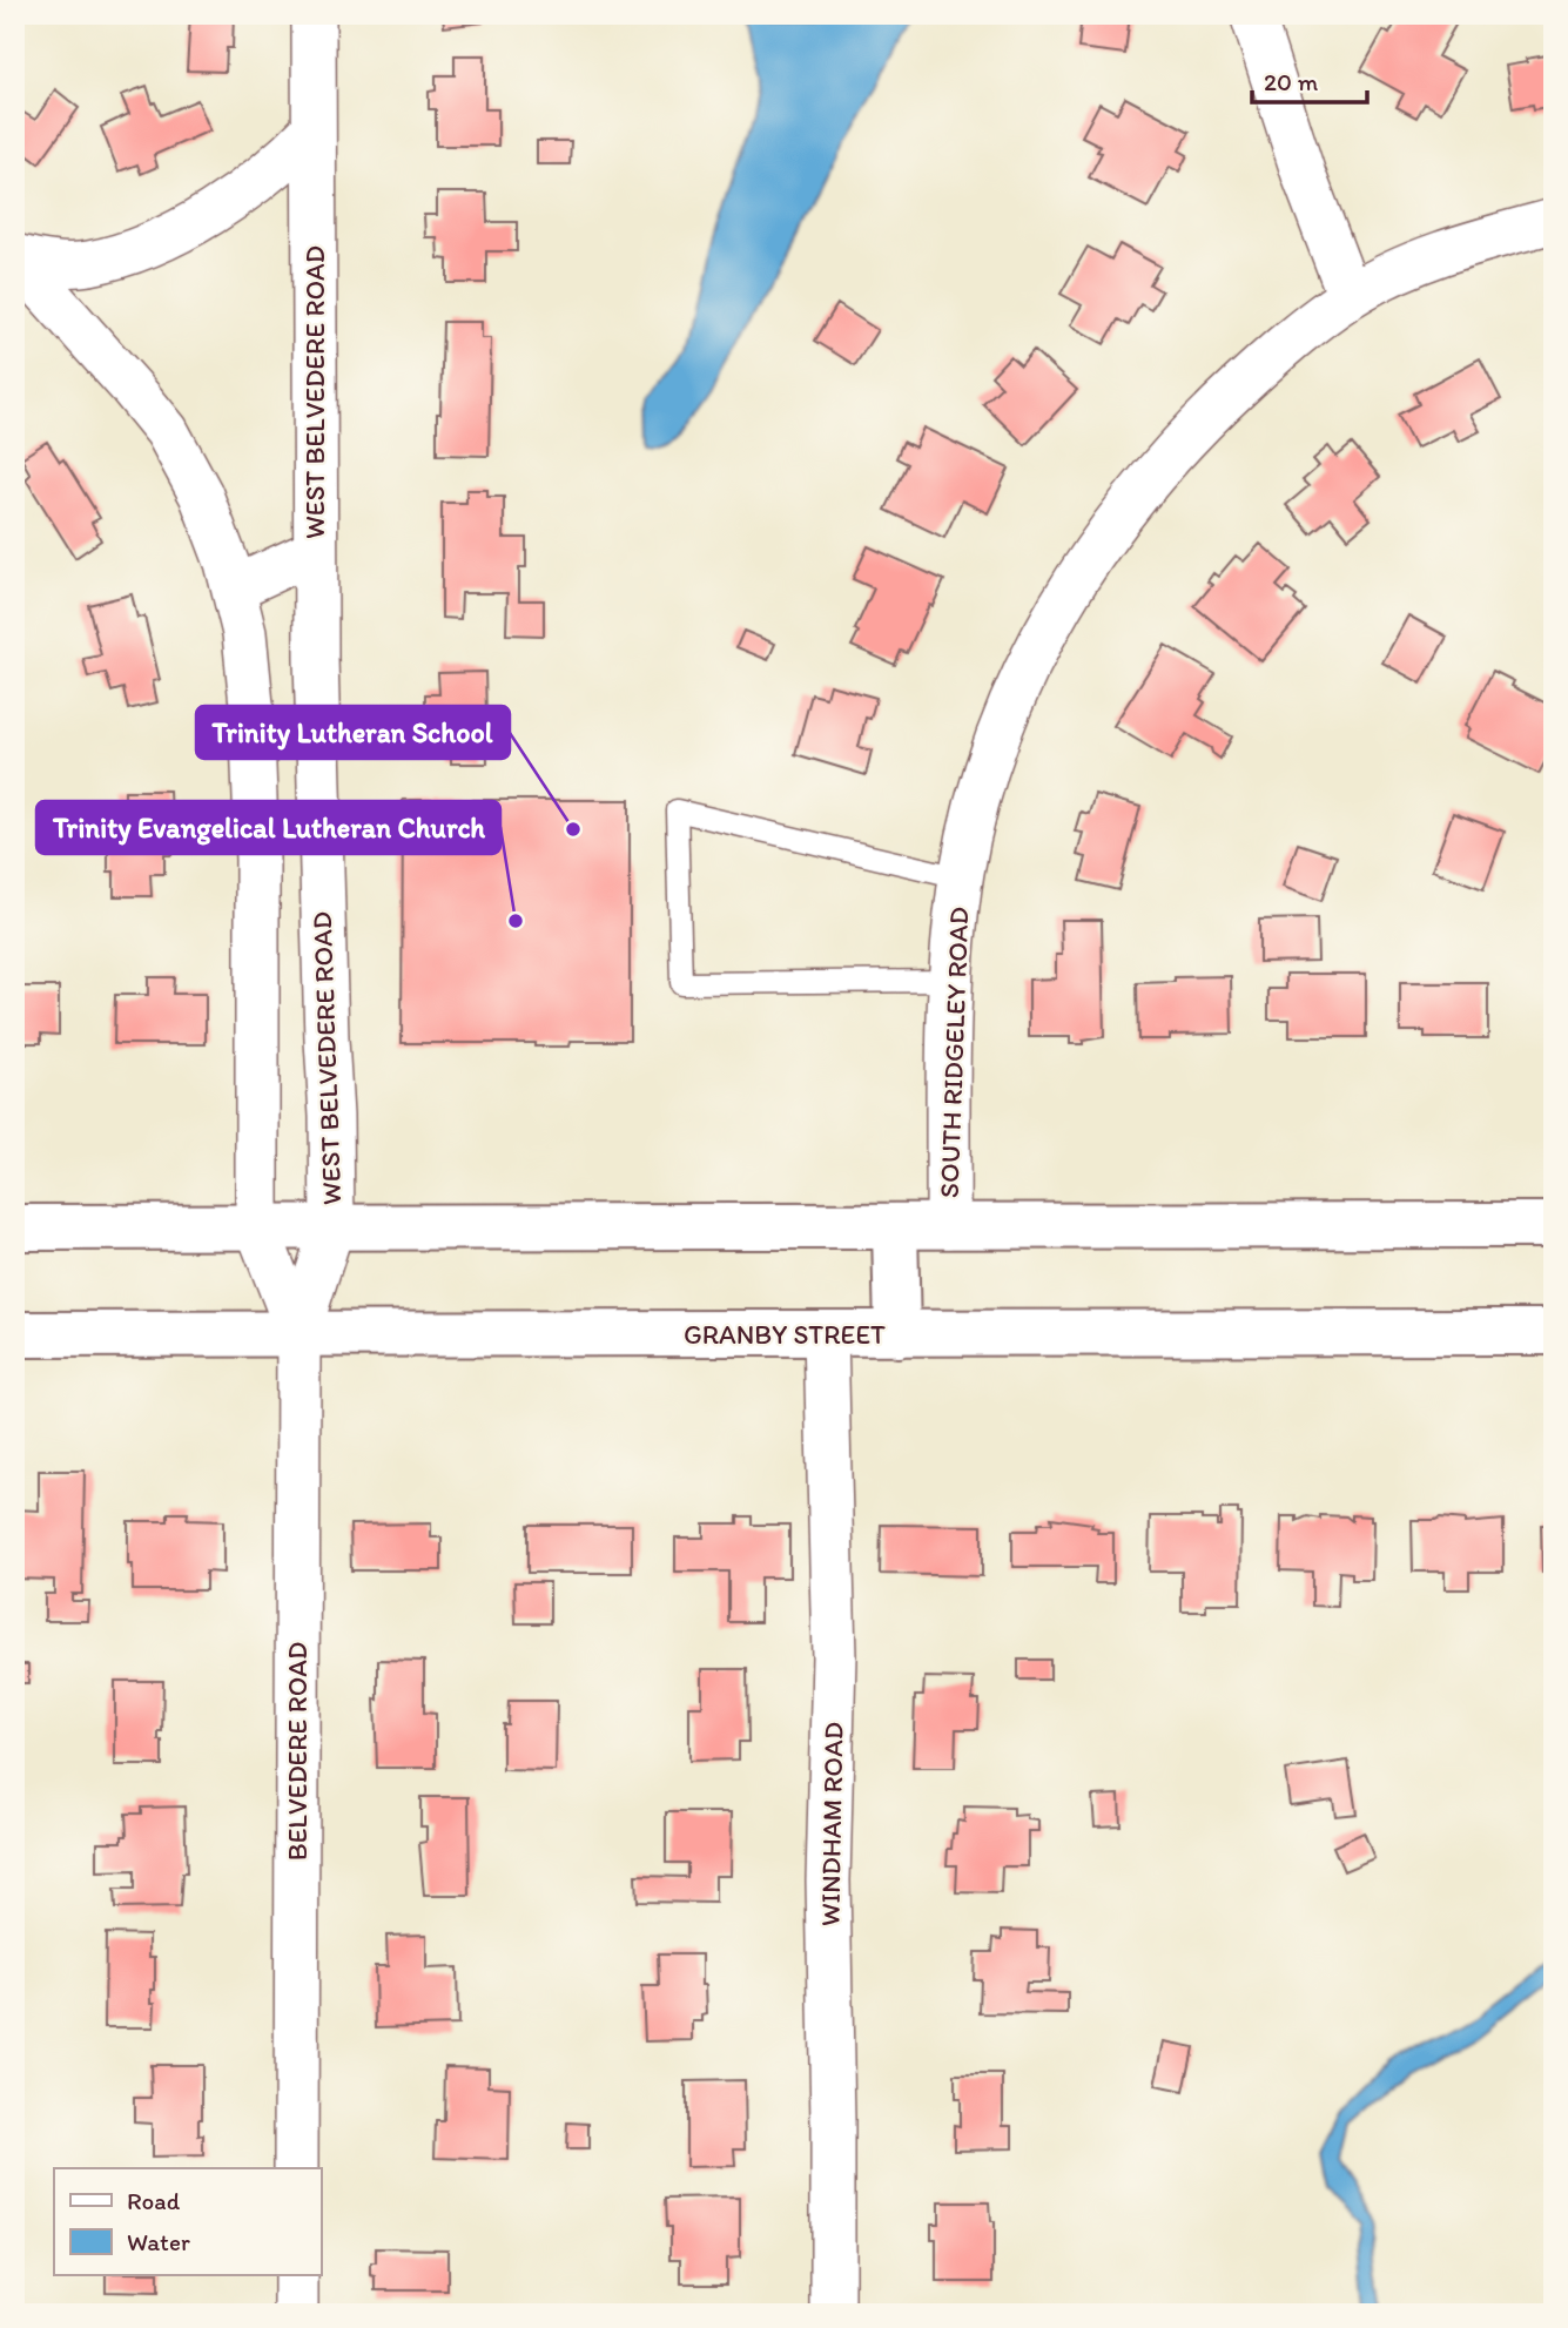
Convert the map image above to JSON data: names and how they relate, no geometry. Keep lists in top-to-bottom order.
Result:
{
  "streets": {
    "main road": ["GRANBY STREET"],
    "street": [
      "WEST BELVEDERE ROAD",
      "SOUTH RIDGELEY ROAD",
      "BELVEDERE ROAD",
      "WINDHAM ROAD"
    ]
  },
  "crossings": [
    ["WEST BELVEDERE ROAD", "GRANBY STREET"],
    ["WEST BELVEDERE ROAD", "BELVEDERE ROAD"],
    ["GRANBY STREET", "BELVEDERE ROAD"],
    ["GRANBY STREET", "WINDHAM ROAD"]
  ],
  "places": ["Trinity Lutheran School", "Trinity Evangelical Lutheran Church"],
  "legend": ["Road", "Water"],
  "scale_bar": "20 m"
}
